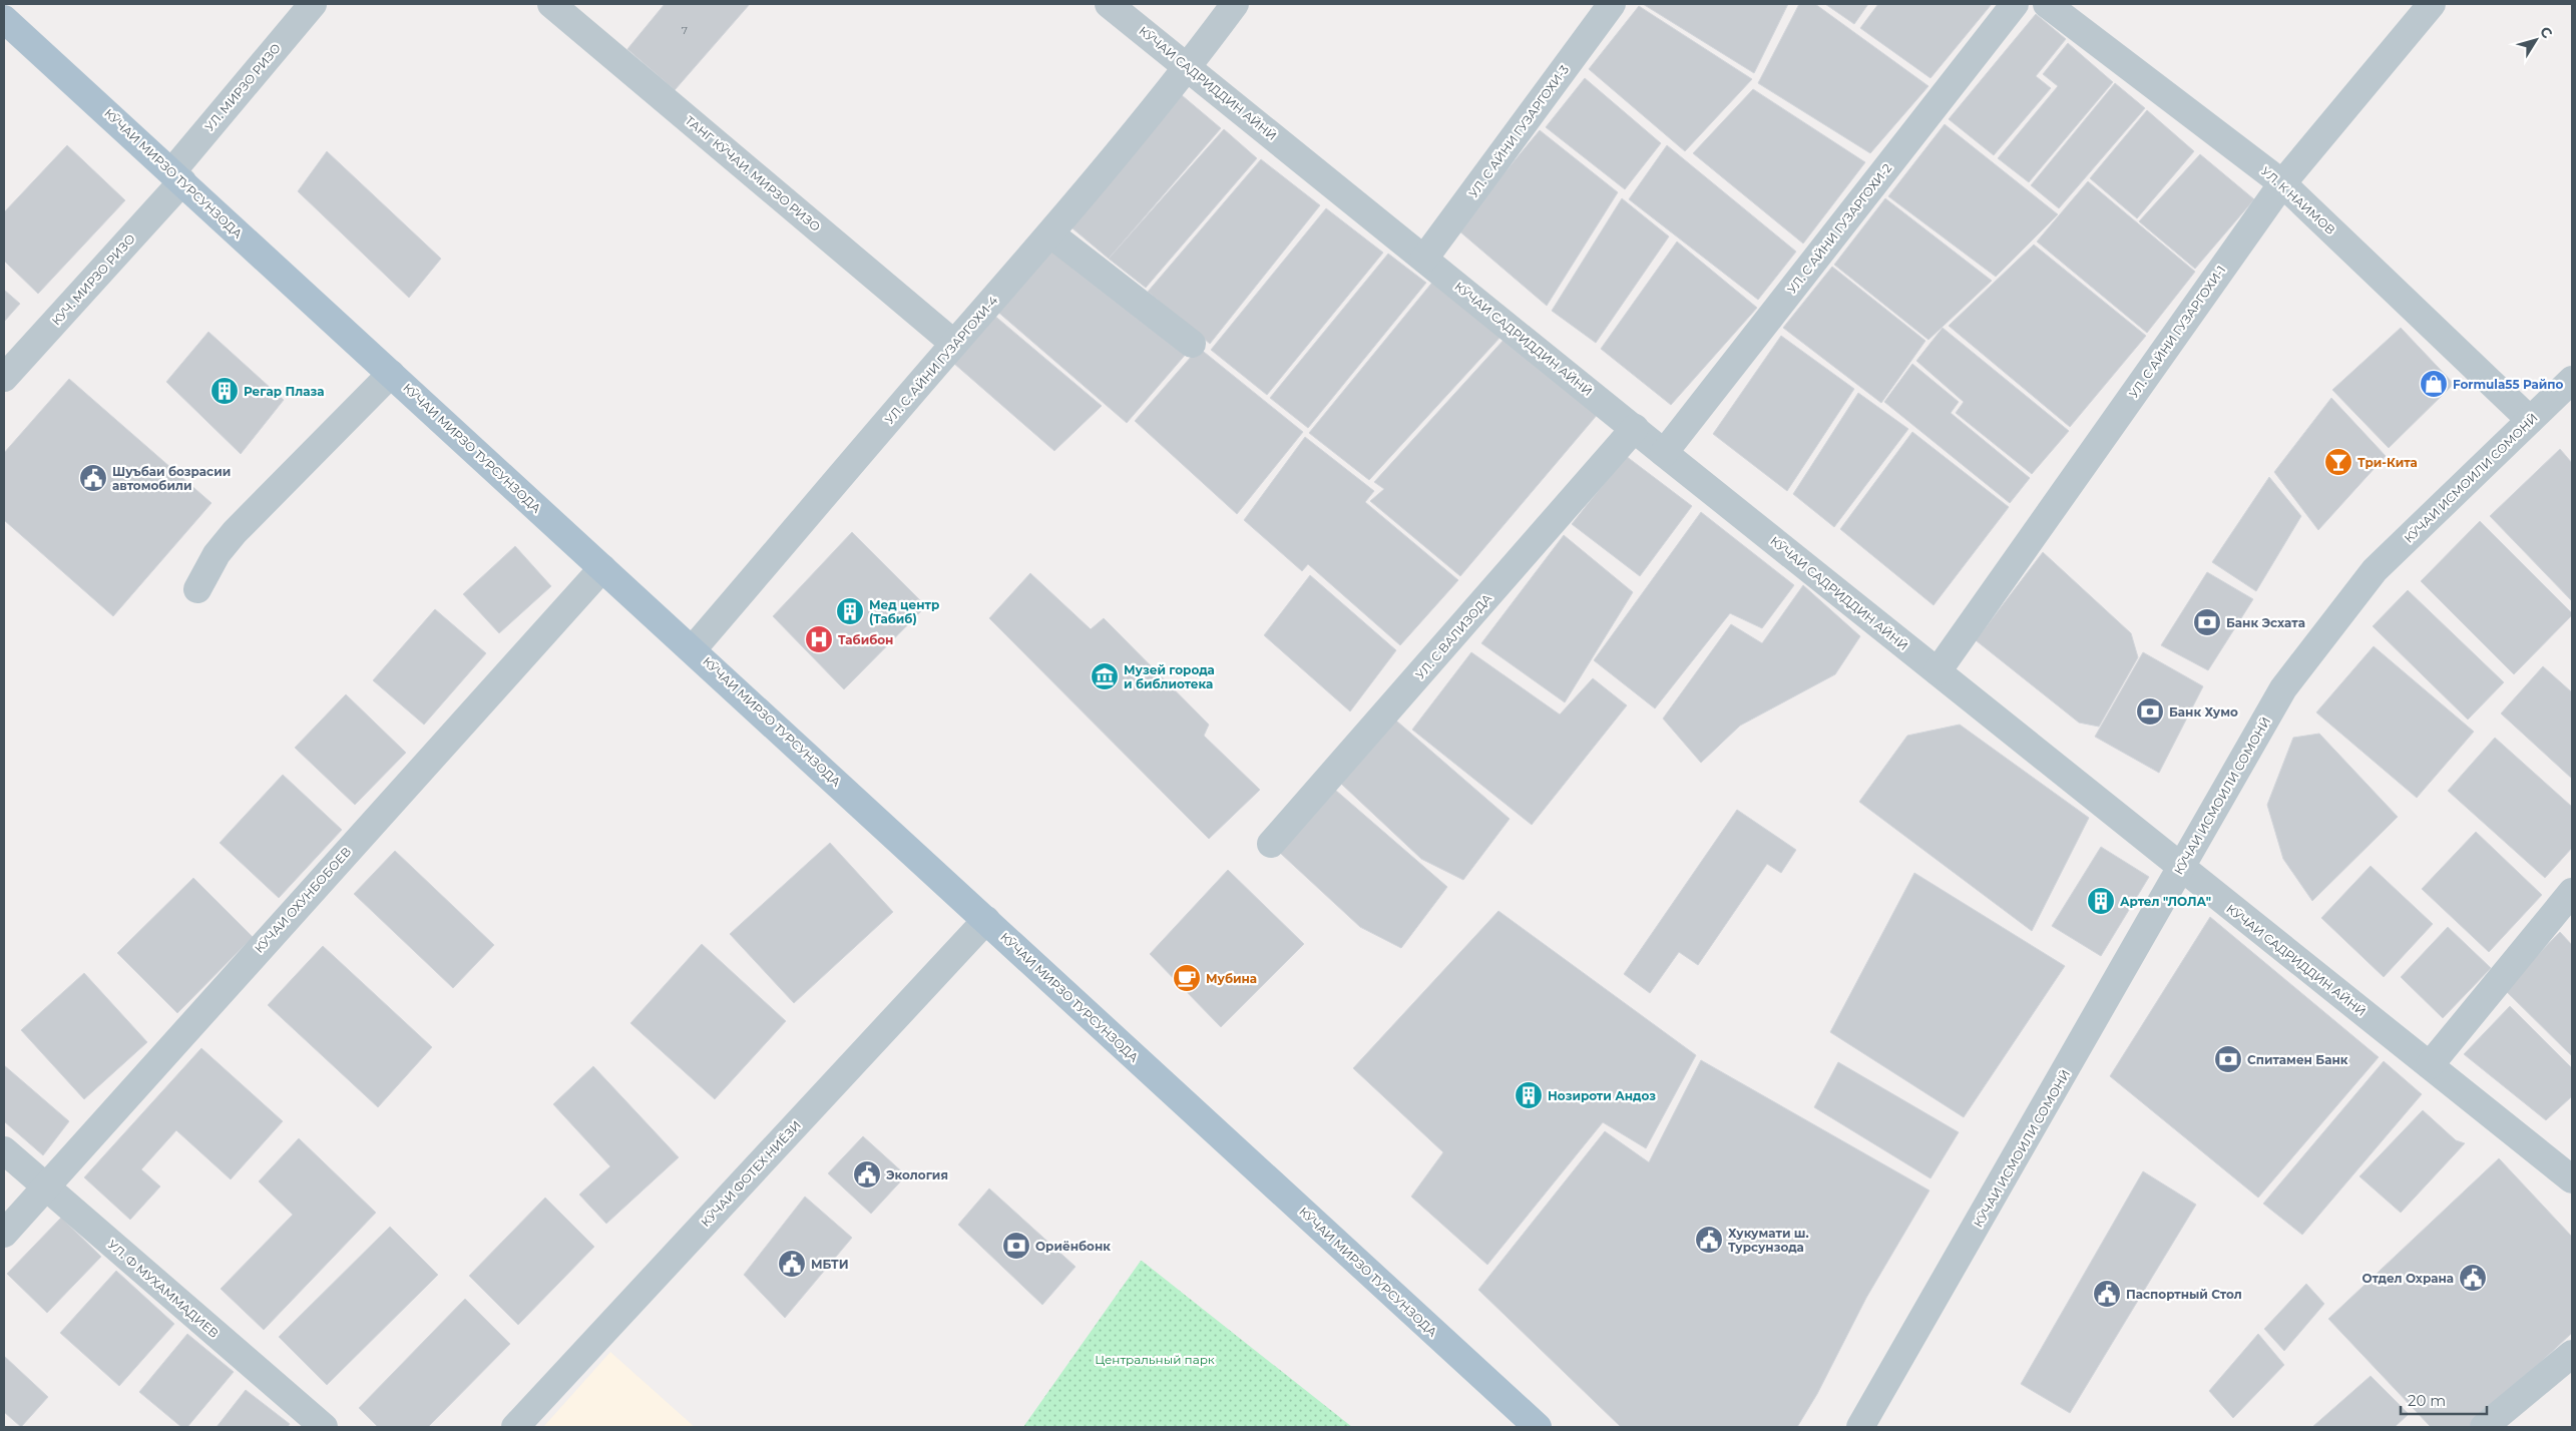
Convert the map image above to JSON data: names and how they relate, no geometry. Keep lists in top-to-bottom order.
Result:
{
  "streets": {
    "main road": ["КӮЧАИ МИРЗО ТУРСУНЗОДА"],
    "street": [
      "КӮЧАИ САДРИДДИН АЙНӢ",
      "УЛ. МИРЗО РИЗО",
      "УЛ. С АЙНИ ГУЗАРГОХИ-3",
      "ТАНГ КӮЧАИ. МИРЗО РИЗО",
      "УЛ. К НАИМОВ",
      "УЛ. С АЙНИ ГУЗАРГОХИ-2",
      "КУЧ. МИРЗО РИЗО",
      "УЛ. С АЙНИ ГУЗАРГОХИ-1",
      "УЛ. С. АЙНИ ГУЗАРГОХИ-4",
      "КӮЧАИ ИСМОИЛИ СОМОНӢ",
      "УЛ. С ВАЛИЗОДА",
      "КӮЧАИ ОХУНБОБОЕВ",
      "КӮЧАИ ФОТЕХ НИЁЗИ",
      "УЛ. Ф МУХАММАДИЕВ"
    ]
  },
  "crossings": [
    ["КӮЧАИ САДРИДДИН АЙНӢ", "УЛ. С АЙНИ ГУЗАРГОХИ-3"],
    ["КӮЧАИ САДРИДДИН АЙНӢ", "УЛ. С АЙНИ ГУЗАРГОХИ-2"],
    ["КӮЧАИ САДРИДДИН АЙНӢ", "УЛ. С АЙНИ ГУЗАРГОХИ-1"],
    ["КӮЧАИ САДРИДДИН АЙНӢ", "УЛ. С. АЙНИ ГУЗАРГОХИ-4"],
    ["КӮЧАИ САДРИДДИН АЙНӢ", "КӮЧАИ ИСМОИЛИ СОМОНӢ"],
    ["КӮЧАИ САДРИДДИН АЙНӢ", "УЛ. С ВАЛИЗОДА"],
    ["УЛ. МИРЗО РИЗО", "КӮЧАИ МИРЗО ТУРСУНЗОДА"],
    ["УЛ. МИРЗО РИЗО", "КУЧ. МИРЗО РИЗО"],
    ["КӮЧАИ МИРЗО ТУРСУНЗОДА", "КУЧ. МИРЗО РИЗО"],
    ["КӮЧАИ МИРЗО ТУРСУНЗОДА", "УЛ. С. АЙНИ ГУЗАРГОХИ-4"],
    ["КӮЧАИ МИРЗО ТУРСУНЗОДА", "КӮЧАИ ОХУНБОБОЕВ"],
    ["КӮЧАИ МИРЗО ТУРСУНЗОДА", "КӮЧАИ ФОТЕХ НИЁЗИ"],
    ["ТАНГ КӮЧАИ. МИРЗО РИЗО", "УЛ. С. АЙНИ ГУЗАРГОХИ-4"],
    ["УЛ. К НАИМОВ", "УЛ. С АЙНИ ГУЗАРГОХИ-1"],
    ["УЛ. К НАИМОВ", "КӮЧАИ ИСМОИЛИ СОМОНӢ"],
    ["КӮЧАИ ОХУНБОБОЕВ", "УЛ. Ф МУХАММАДИЕВ"]
  ],
  "parks": ["Центральный парк"],
  "places": {
    "shop": ["Formula55 Райпо"],
    "building": [
      "Регар Плаза",
      "Мед центр (Табиб)",
      "Артел \"ЛОЛА\"",
      "Нозироти Андоз"
    ],
    "bar": ["Три-Кита"],
    "public building": [
      "Шуъбаи бозрасии автомобили",
      "Экология",
      "Хукумати ш. Турсунзода",
      "МБТИ",
      "Отдел Охрана",
      "Паспортный Стол"
    ],
    "bank": [
      "Банк Эсхата",
      "Банк Хумо",
      "Спитамен Банк",
      "Ориёнбонк"
    ],
    "hospital": ["Табибон"],
    "museum": ["Музей города и библиотека"],
    "cafe": ["Мубина"]
  },
  "house_numbers": ["7"],
  "scale_bar": "20 m",
  "north": "top right"
}
